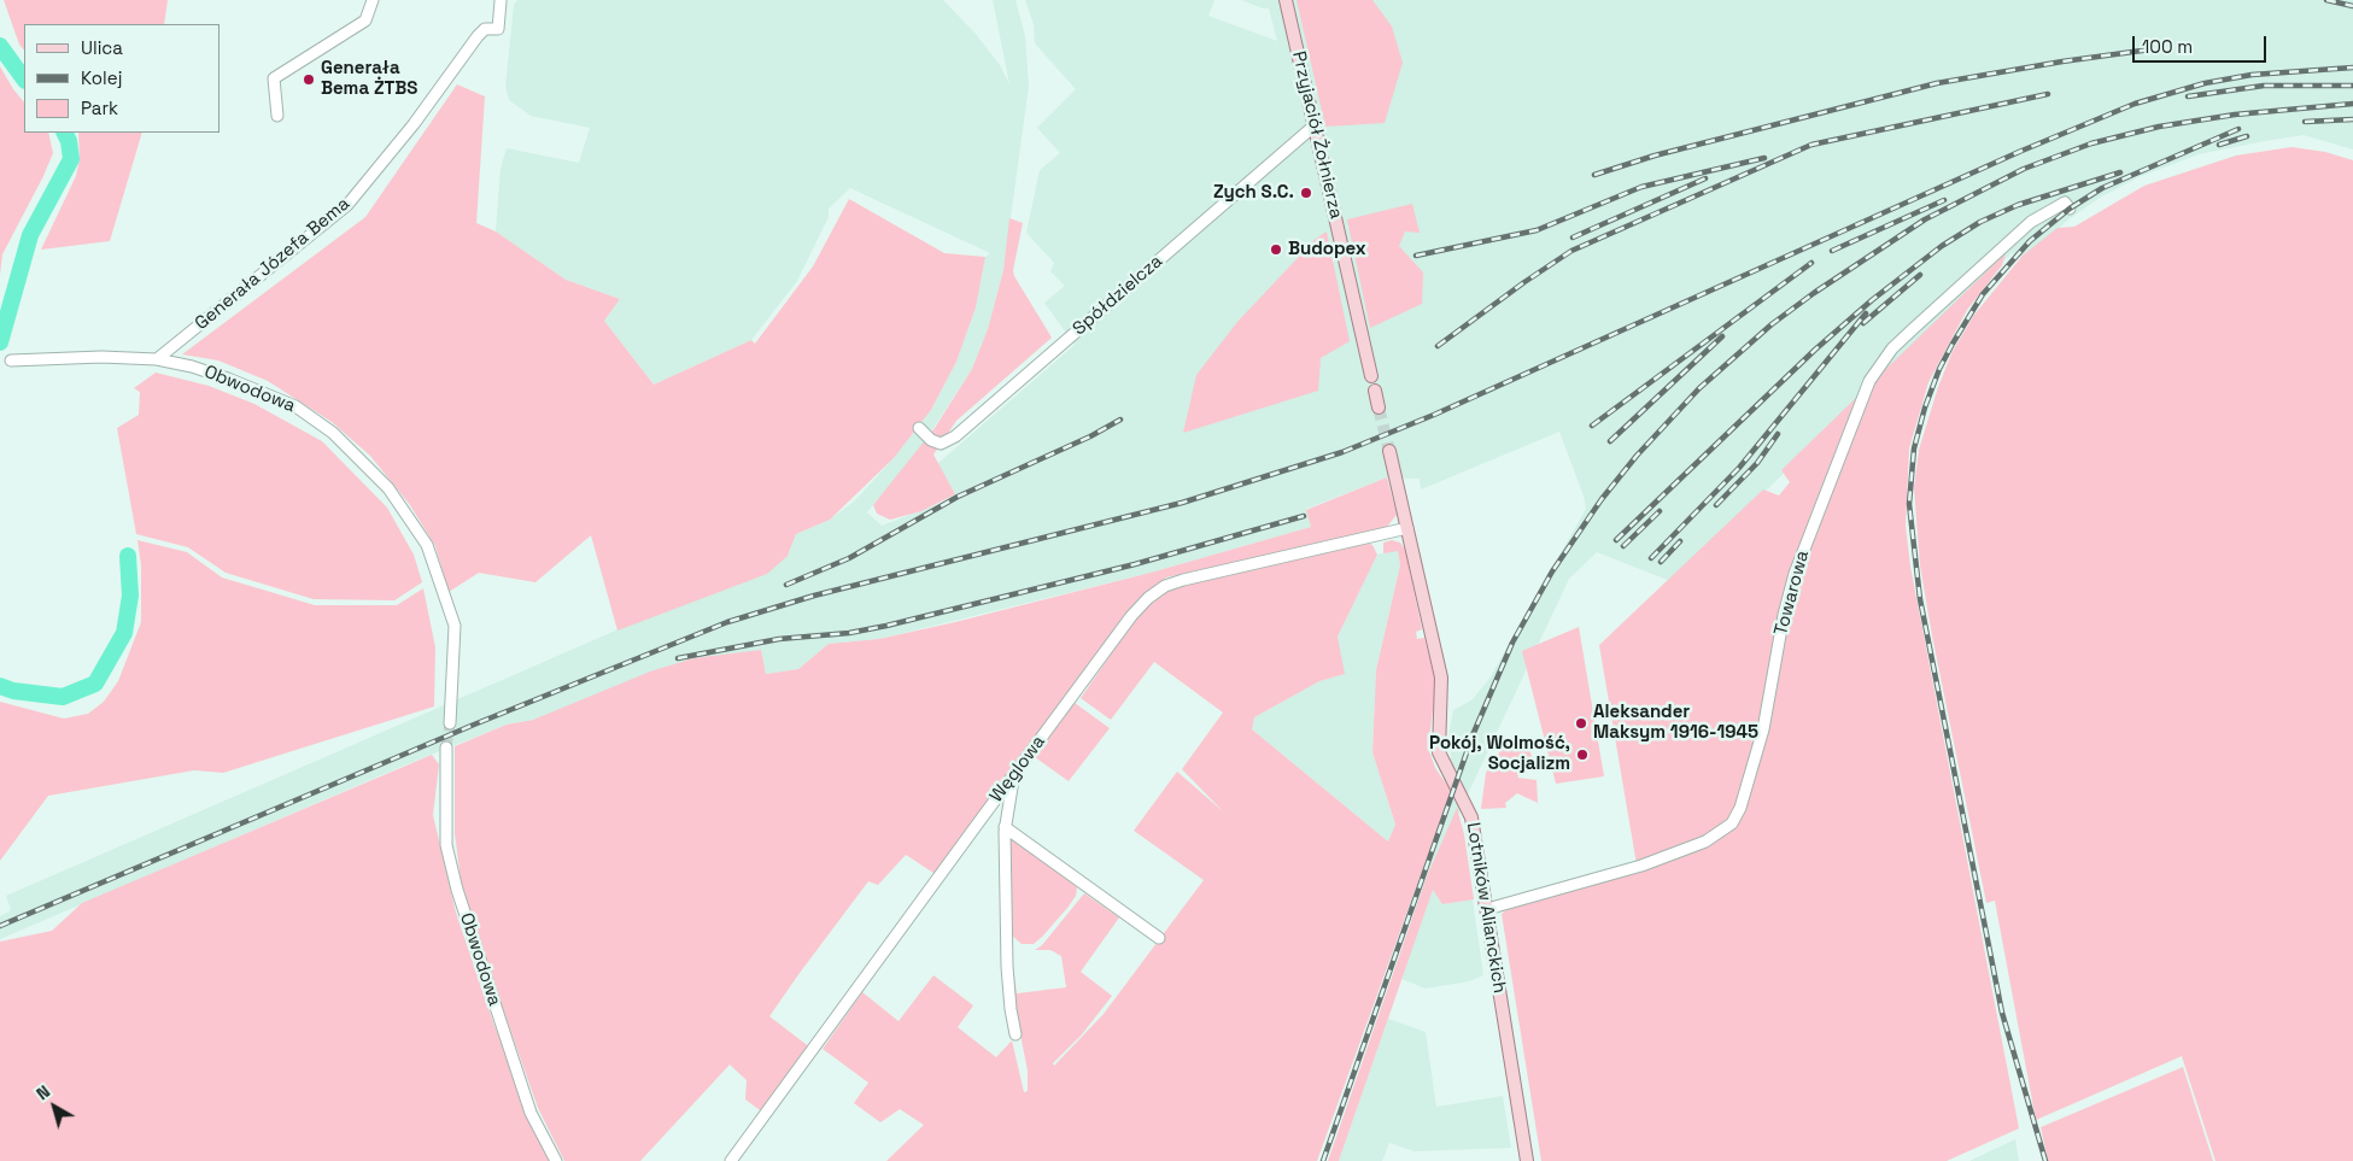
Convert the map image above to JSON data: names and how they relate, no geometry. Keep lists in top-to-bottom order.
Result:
{
  "streets": {
    "main road": ["Przyjaciół Żołnierza", "Lotników Alianckich"],
    "street": [
      "Generała Józefa Bema",
      "Spółdzielcza",
      "Obwodowa",
      "Towarowa",
      "Węglowa"
    ]
  },
  "crossings": [
    ["Przyjaciół Żołnierza", "Spółdzielcza"],
    ["Generała Józefa Bema", "Obwodowa"],
    ["Towarowa", "Lotników Alianckich"],
    ["Węglowa", "Lotników Alianckich"]
  ],
  "places": [
    "Generała Bema ŻTBS",
    "Zych S.C.",
    "Budopex",
    "Aleksander Maksym 1916-1945",
    "Pokój, Wolmość, Socjalizm"
  ],
  "legend": ["Ulica", "Kolej", "Park"],
  "scale_bar": "100 m",
  "north": "top left"
}
